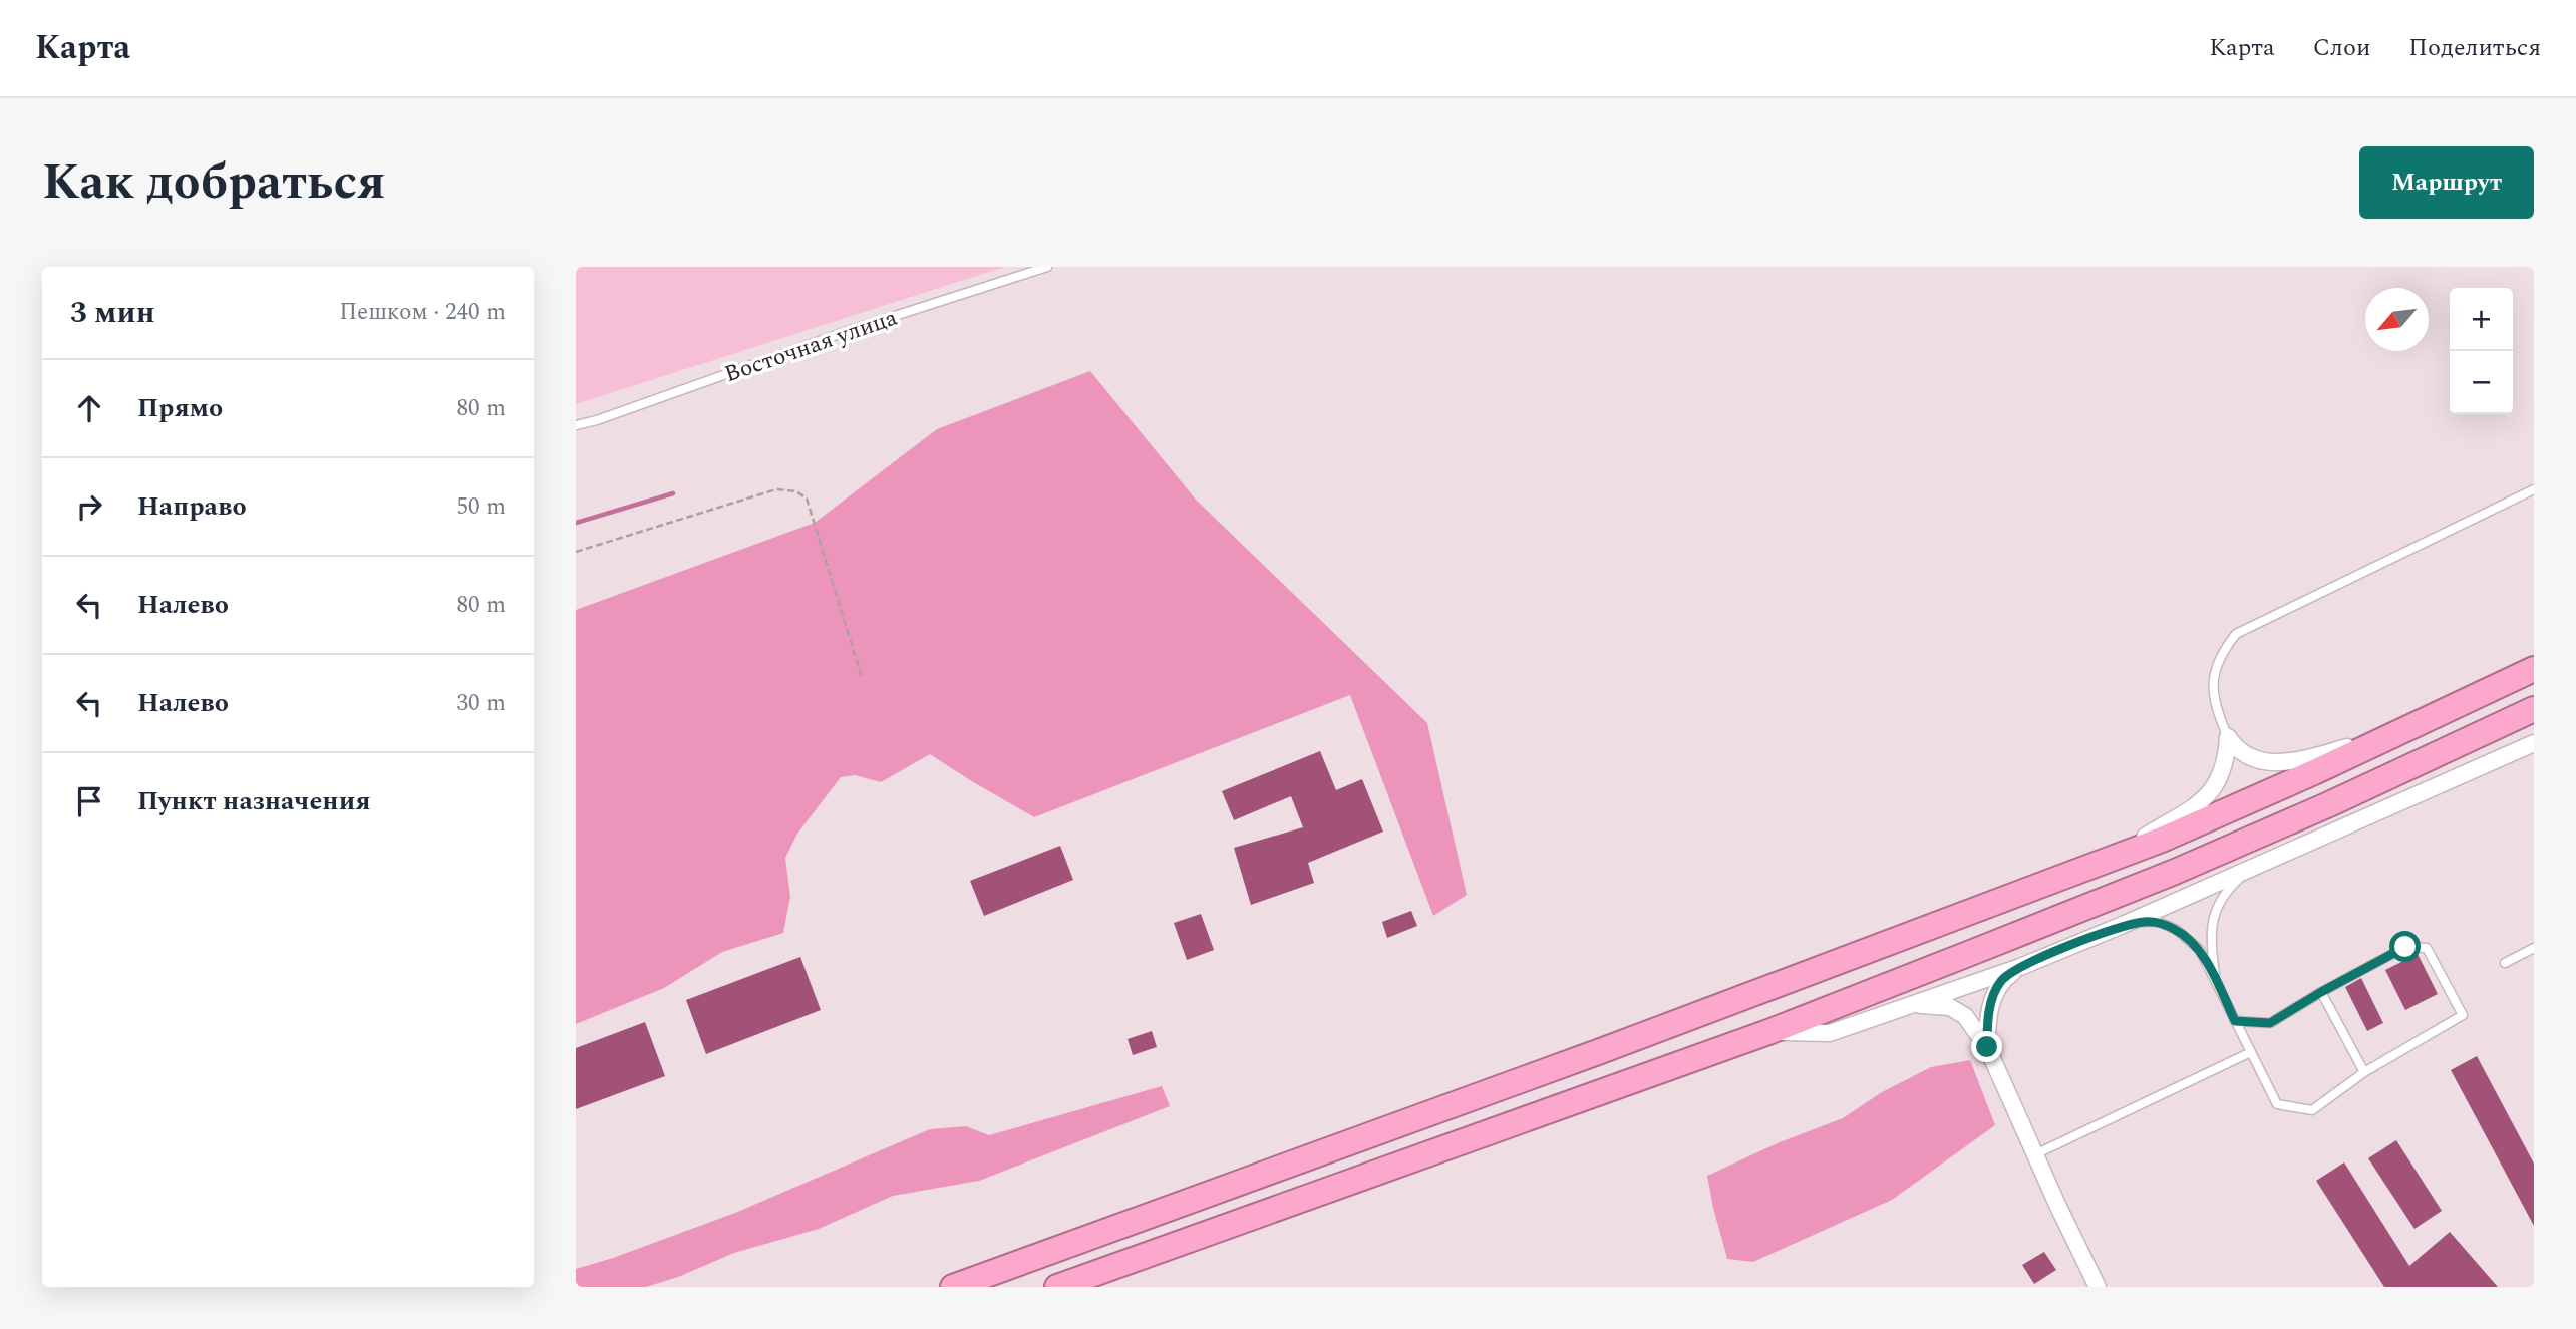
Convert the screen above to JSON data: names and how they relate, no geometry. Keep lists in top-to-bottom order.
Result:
{
  "streets": {
    "lane": ["Восточная улица"]
  },
  "north": "bottom left",
  "page": {
    "header": "Карта",
    "nav": ["Карта", "Слои", "Поделиться"],
    "title": "Как добраться",
    "buttons": "Маршрут",
    "heading": ["3 мин", "Пешком · 240 m"],
    "map_buttons": ["+", "−"],
    "list": [
      ["Прямо", "80 m"],
      ["Направо", "50 m"],
      ["Налево", "80 m"],
      ["Налево", "30 m"],
      "Пункт назначения"
    ]
  }
}
